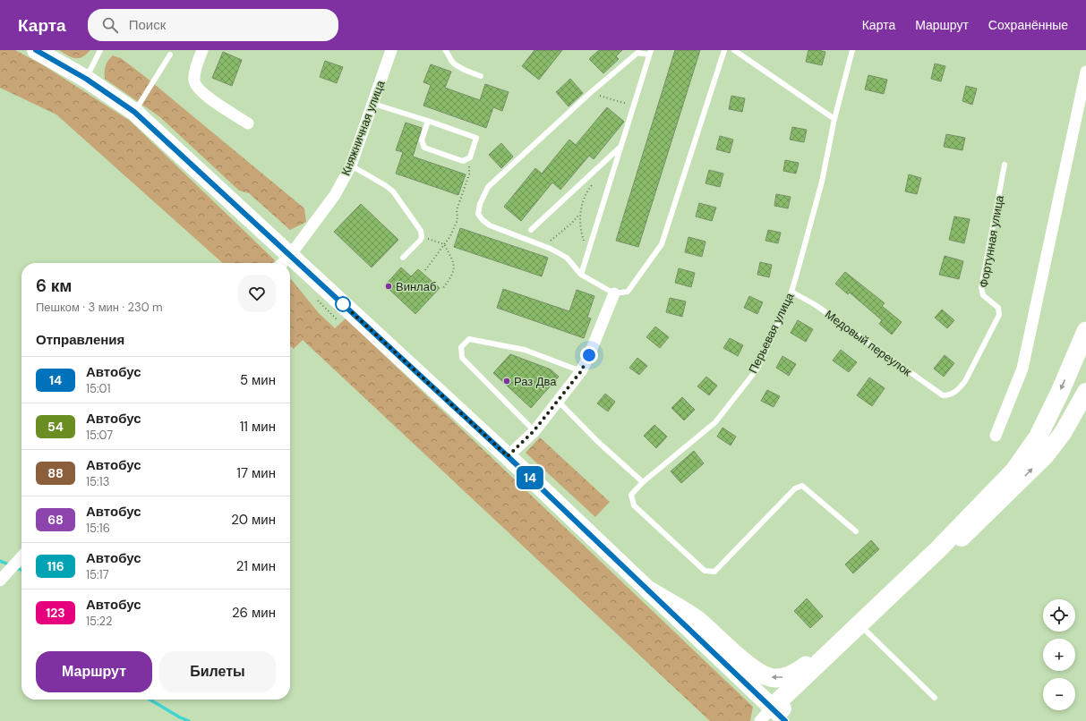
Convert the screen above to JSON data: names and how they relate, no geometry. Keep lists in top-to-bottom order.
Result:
{
  "streets": {
    "street": ["Княжничная улица"],
    "lane": ["Фортунная улица", "Перьевая улица", "Медовый переулок"]
  },
  "crossings": [
    ["Фортунная улица", "Медовый переулок"],
    ["Перьевая улица", "Медовый переулок"]
  ],
  "places": ["Винлаб", "Раз Два"],
  "lines": ["bus line 14"],
  "page": {
    "header": "Карта",
    "search": "Поиск",
    "nav": ["Карта", "Маршрут", "Сохранённые"],
    "on_map": "14",
    "heading": [
      ["6 км", "Пешком · 3 мин · 230 m"],
      "Отправления"
    ],
    "list": [
      {
        "mark": "14",
        "name": "Автобус",
        "note": "15:01",
        "value": "5 мин"
      },
      {
        "mark": "54",
        "name": "Автобус",
        "note": "15:07",
        "value": "11 мин"
      },
      {
        "mark": "88",
        "name": "Автобус",
        "note": "15:13",
        "value": "17 мин"
      },
      {
        "mark": "68",
        "name": "Автобус",
        "note": "15:16",
        "value": "20 мин"
      },
      {
        "mark": "116",
        "name": "Автобус",
        "note": "15:17",
        "value": "21 мин"
      },
      {
        "mark": "123",
        "name": "Автобус",
        "note": "15:22",
        "value": "26 мин"
      }
    ],
    "map_buttons": ["+", "−"],
    "buttons": ["Маршрут", "Билеты"]
  }
}
